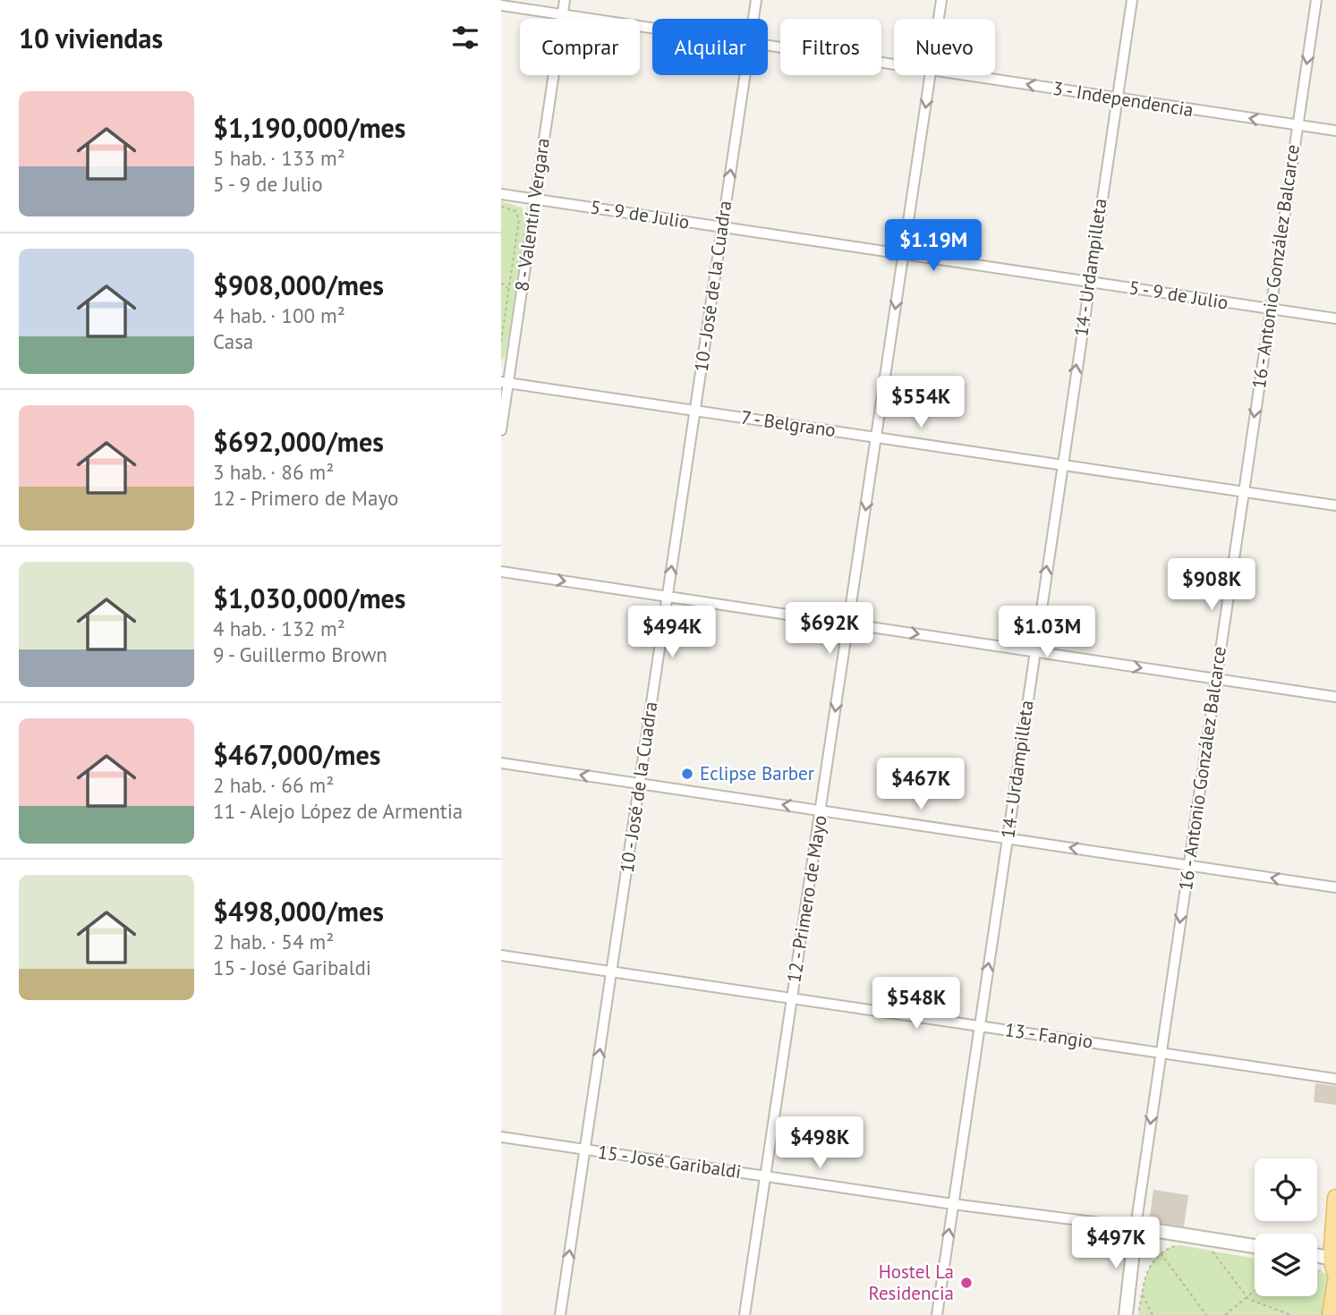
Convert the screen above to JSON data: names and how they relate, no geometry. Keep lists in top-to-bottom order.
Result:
{
  "streets": {
    "street": [
      "3 - Independencia",
      "8 - Valentín Vergara",
      "5 - 9 de Julio",
      "16 - Antonio González Balcarce",
      "14 - Urdampilleta",
      "10 - José de la Cuadra",
      "7 - Belgrano",
      "12 - Primero de Mayo",
      "13 - Fangio",
      "15 - José Garibaldi"
    ]
  },
  "crossings": [
    ["3 - Independencia", "8 - Valentín Vergara"],
    ["3 - Independencia", "16 - Antonio González Balcarce"],
    ["3 - Independencia", "14 - Urdampilleta"],
    ["8 - Valentín Vergara", "5 - 9 de Julio"],
    ["8 - Valentín Vergara", "7 - Belgrano"],
    ["5 - 9 de Julio", "16 - Antonio González Balcarce"],
    ["5 - 9 de Julio", "14 - Urdampilleta"],
    ["5 - 9 de Julio", "10 - José de la Cuadra"],
    ["5 - 9 de Julio", "12 - Primero de Mayo"],
    ["16 - Antonio González Balcarce", "7 - Belgrano"],
    ["16 - Antonio González Balcarce", "13 - Fangio"],
    ["16 - Antonio González Balcarce", "15 - José Garibaldi"],
    ["14 - Urdampilleta", "7 - Belgrano"],
    ["14 - Urdampilleta", "13 - Fangio"],
    ["14 - Urdampilleta", "15 - José Garibaldi"],
    ["10 - José de la Cuadra", "7 - Belgrano"],
    ["10 - José de la Cuadra", "13 - Fangio"],
    ["10 - José de la Cuadra", "15 - José Garibaldi"],
    ["7 - Belgrano", "12 - Primero de Mayo"],
    ["12 - Primero de Mayo", "13 - Fangio"],
    ["12 - Primero de Mayo", "15 - José Garibaldi"]
  ],
  "one_way": [
    "3 - Independencia",
    "16 - Antonio González Balcarce",
    "14 - Urdampilleta",
    "10 - José de la Cuadra",
    "12 - Primero de Mayo"
  ],
  "places": ["Eclipse Barber", "Hostel La Residencia"],
  "page": {
    "heading": "10 viviendas",
    "chip": [
      "Comprar",
      "Alquilar",
      "Filtros",
      "Nuevo"
    ],
    "list": [
      {
        "name": "$1,190,000/mes",
        "note": "5 hab. · 133 m² · 5 - 9 de Julio"
      },
      {
        "name": "$908,000/mes",
        "note": "4 hab. · 100 m² · Casa"
      },
      {
        "name": "$692,000/mes",
        "note": "3 hab. · 86 m² · 12 - Primero de Mayo"
      },
      {
        "name": "$1,030,000/mes",
        "note": "4 hab. · 132 m² · 9 - Guillermo Brown"
      },
      {
        "name": "$467,000/mes",
        "note": "2 hab. · 66 m² · 11 - Alejo López de Armentia"
      },
      {
        "name": "$498,000/mes",
        "note": "2 hab. · 54 m² · 15 - José Garibaldi"
      }
    ],
    "price": [
      "$1.19M",
      "$554K",
      "$908K",
      "$692K",
      "$494K",
      "$1.03M",
      "$467K",
      "$548K",
      "$498K",
      "$497K"
    ]
  }
}
